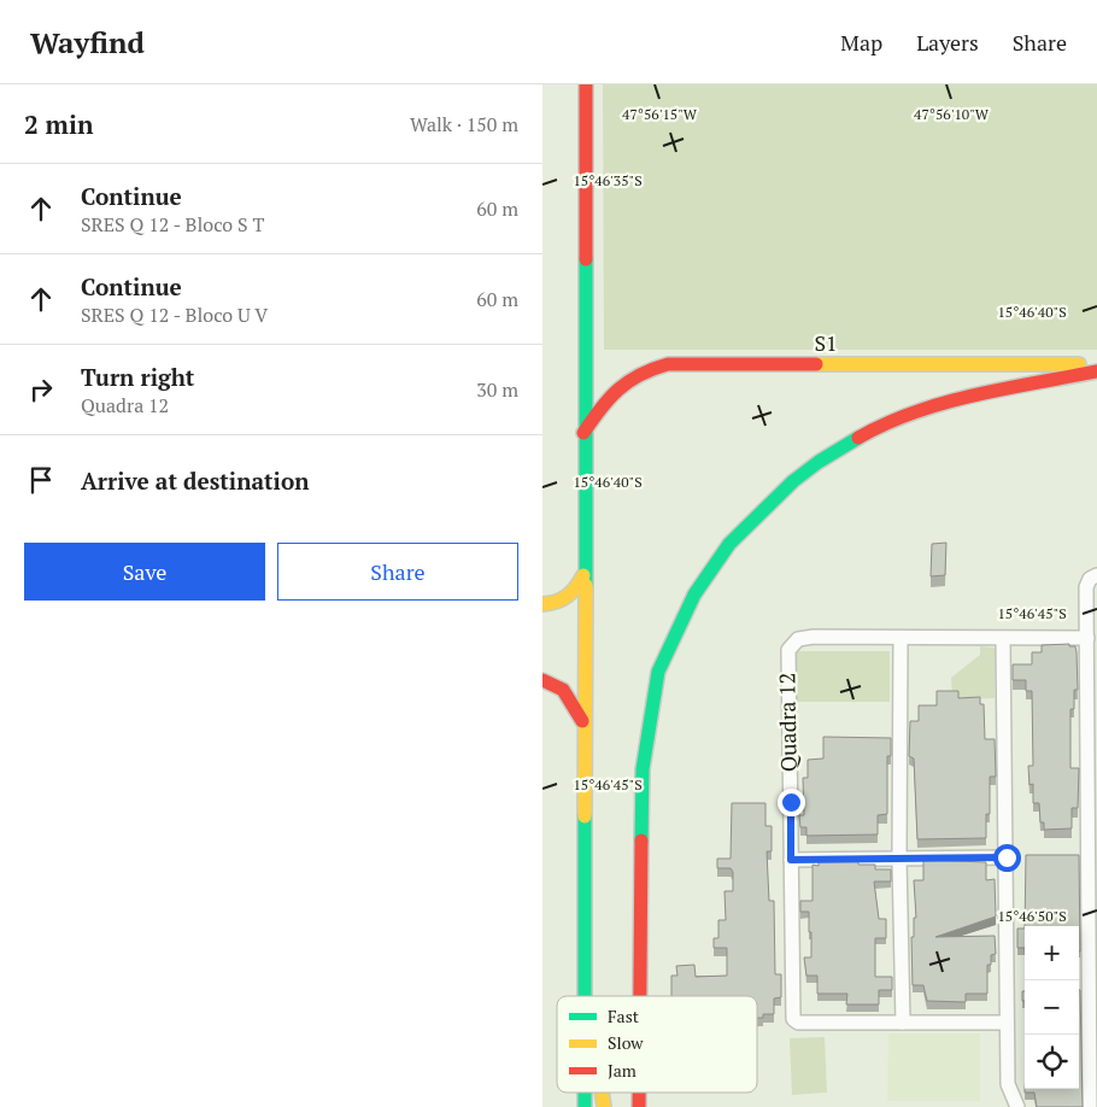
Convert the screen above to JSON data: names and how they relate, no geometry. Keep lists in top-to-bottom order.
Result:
{
  "streets": {
    "highway": ["S1"],
    "street": ["Quadra 12"]
  },
  "legend": ["Fast", "Slow", "Jam"],
  "page": {
    "header": "Wayfind",
    "nav": ["Map", "Layers", "Share"],
    "heading": ["2 min", "Walk · 150 m"],
    "list": [
      ["Continue", "SRES Q 12 - Bloco S T", "60 m"],
      ["Continue", "SRES Q 12 - Bloco U V", "60 m"],
      ["Turn right", "Quadra 12", "30 m"],
      "Arrive at destination"
    ],
    "buttons": ["Save", "Share"],
    "map_buttons": ["+", "−"]
  },
  "coordinates": [
    "47°56'15\"W",
    "47°56'10\"W",
    "15°46'35\"S",
    "15°46'40\"S",
    "15°46'45\"S",
    "15°46'50\"S"
  ]
}
